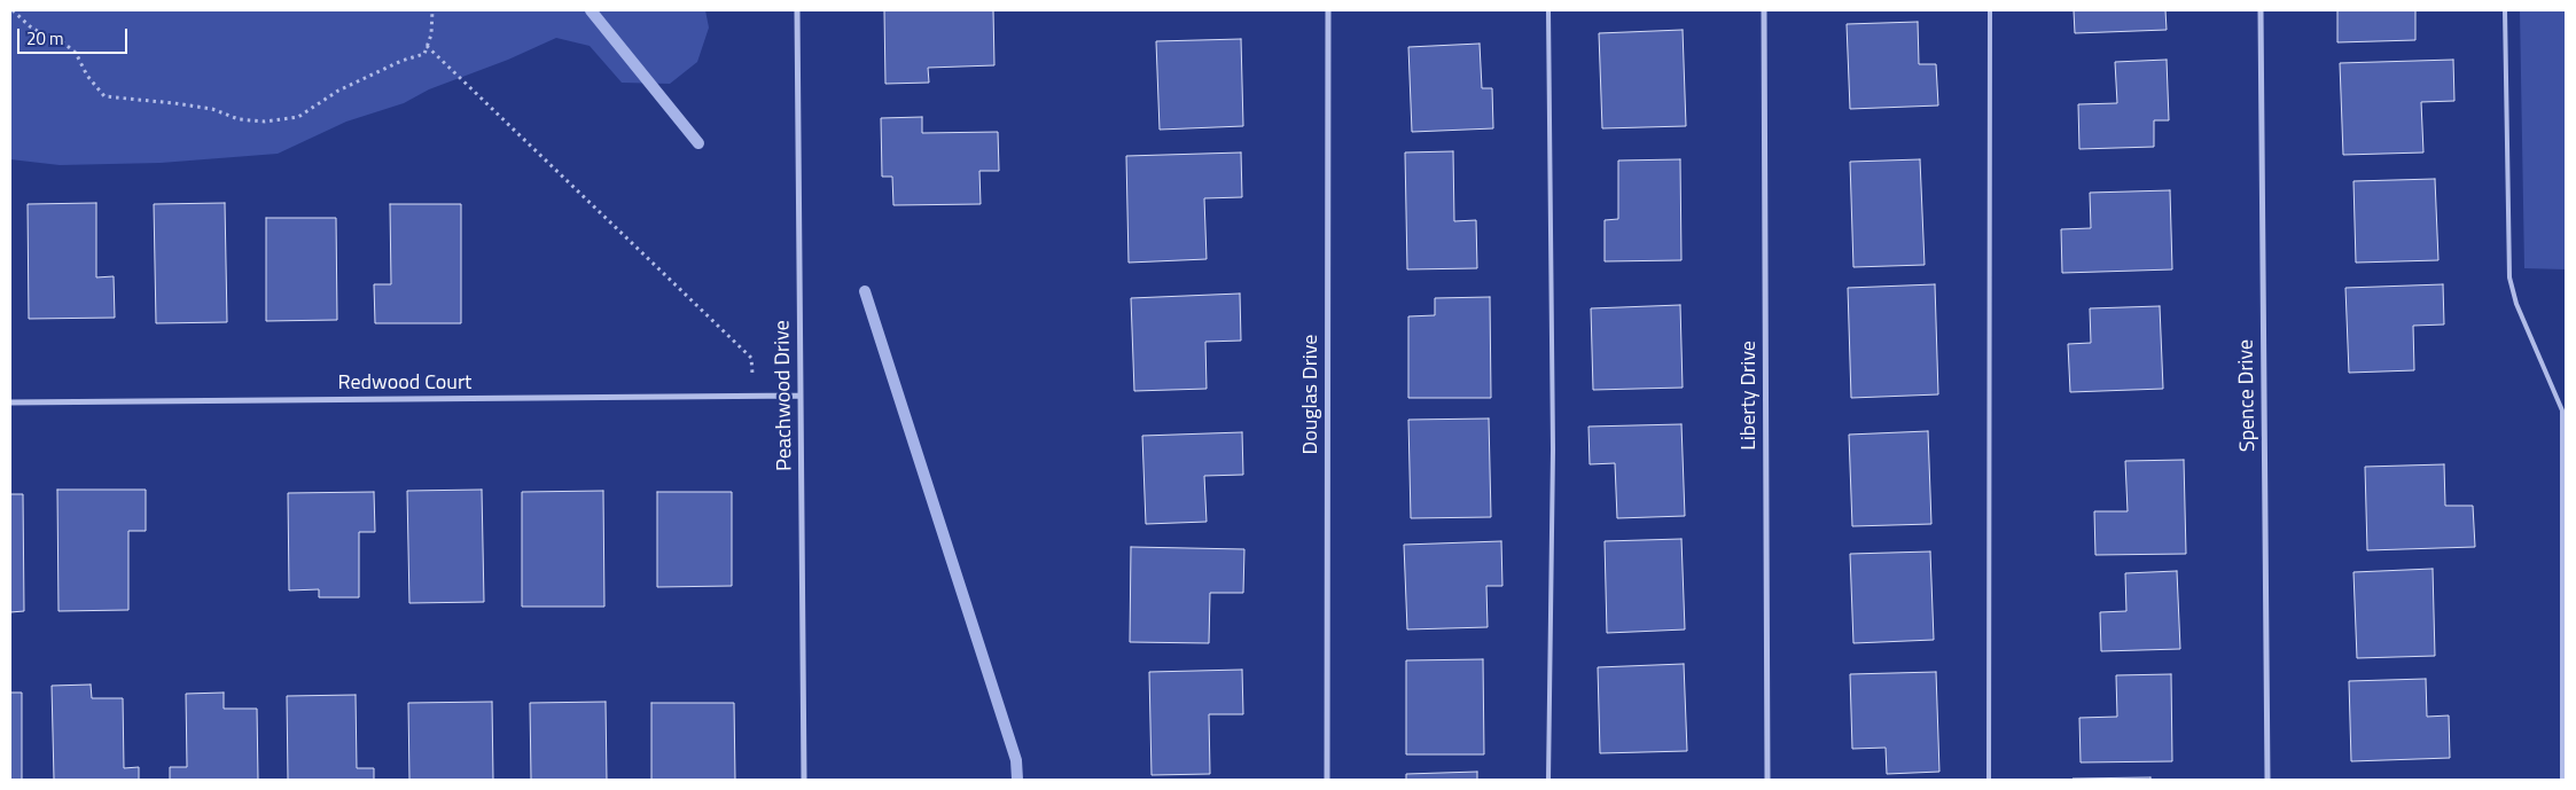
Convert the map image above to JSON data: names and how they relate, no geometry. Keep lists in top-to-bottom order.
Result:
{
  "streets": {
    "street": [
      "Redwood Court",
      "Douglas Drive",
      "Peachwood Drive",
      "Liberty Drive",
      "Spence Drive"
    ]
  },
  "crossings": [
    ["Redwood Court", "Peachwood Drive"]
  ],
  "scale_bar": "20 m"
}
